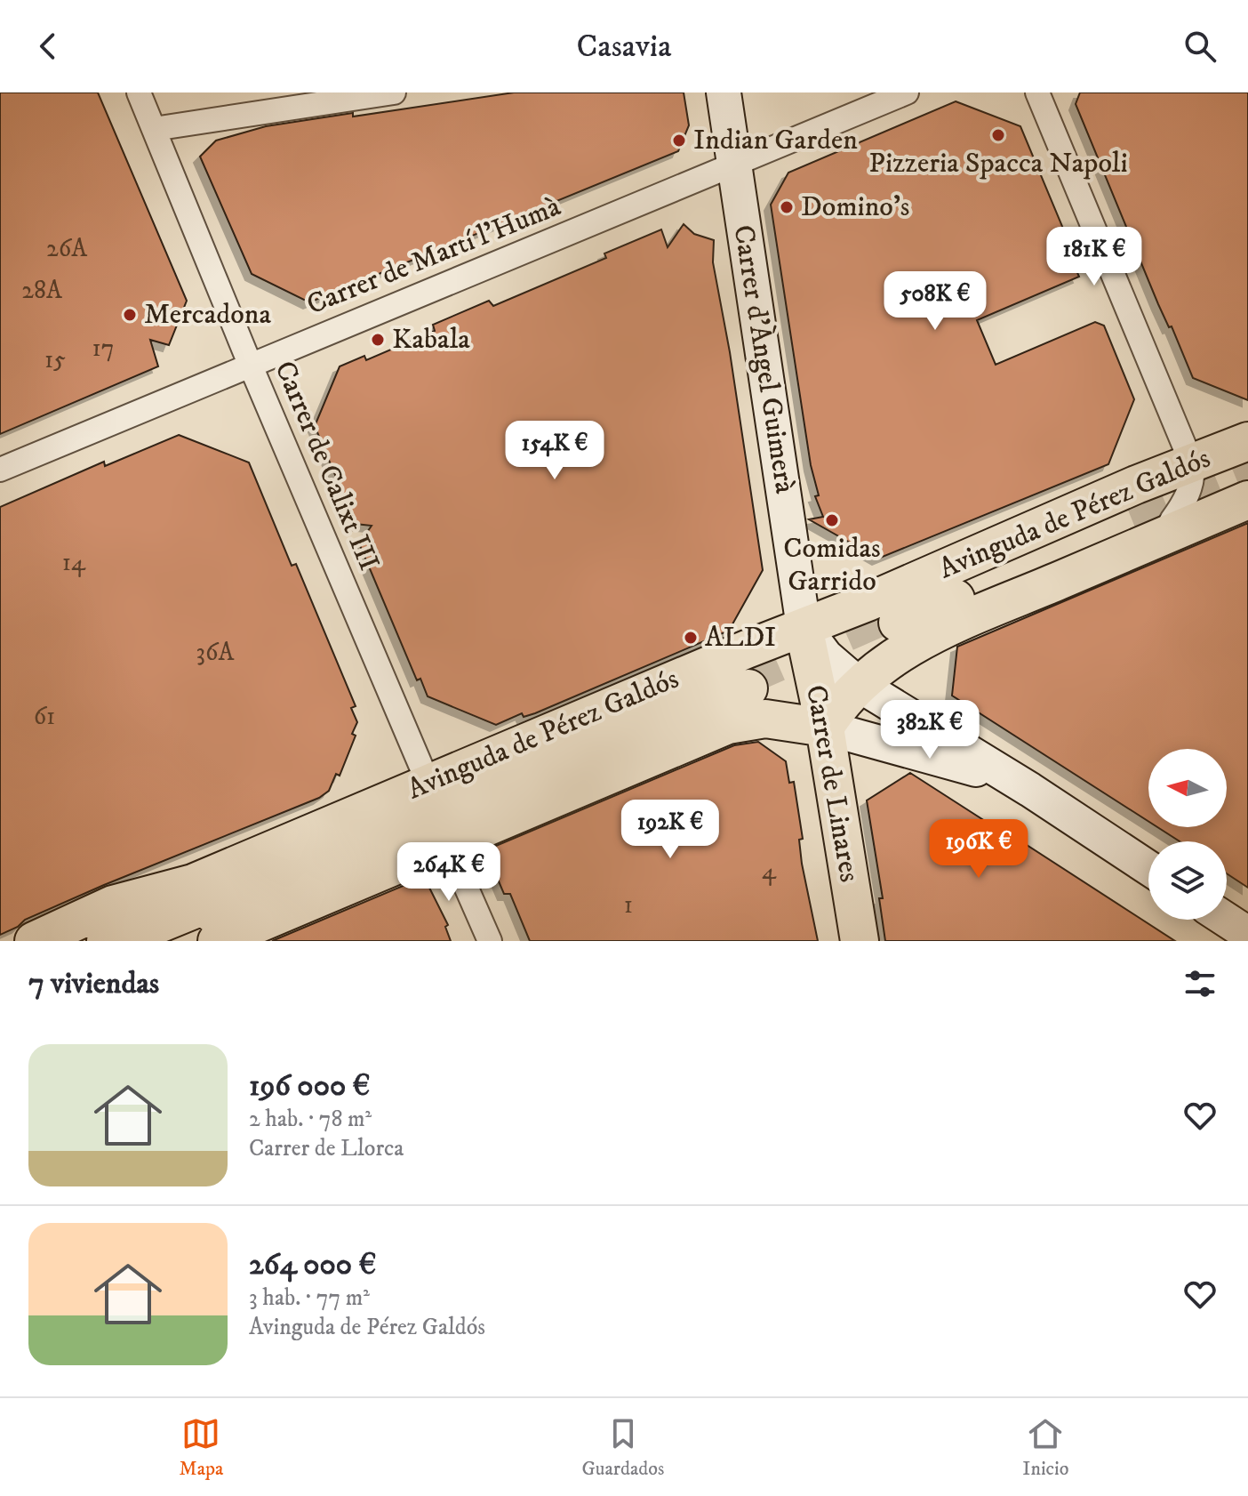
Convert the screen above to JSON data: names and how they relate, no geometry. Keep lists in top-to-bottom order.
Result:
{
  "streets": {
    "main road": ["Carrer d'Àngel Guimerà", "Avinguda de Pérez Galdós", "Carrer de Linares"],
    "street": ["Carrer de Martí l’Humà", "Carrer de Calixt III"]
  },
  "crossings": [
    ["Carrer de Martí l’Humà", "Carrer d'Àngel Guimerà"],
    ["Carrer de Martí l’Humà", "Carrer de Calixt III"],
    ["Carrer d'Àngel Guimerà", "Avinguda de Pérez Galdós"],
    ["Carrer d'Àngel Guimerà", "Carrer de Linares"],
    ["Carrer de Calixt III", "Avinguda de Pérez Galdós"],
    ["Avinguda de Pérez Galdós", "Carrer de Linares"]
  ],
  "places": [
    "Pizzeria Spacca Napoli",
    "Indian Garden",
    "Domino's",
    "Mercadona",
    "Kabala",
    "Comidas Garrido",
    "ALDI"
  ],
  "house_numbers": [
    "26A",
    "28A",
    "17",
    "15",
    "14",
    "36A",
    "61",
    "4",
    "1"
  ],
  "north": "left",
  "page": {
    "header": "Casavia",
    "price": [
      "181K €",
      "508K €",
      "154K €",
      "382K €",
      "192K €",
      "196K €",
      "264K €"
    ],
    "heading": "7 viviendas",
    "list": [
      {
        "name": "196 000 €",
        "note": "2 hab. · 78 m² · Carrer de Llorca"
      },
      {
        "name": "264 000 €",
        "note": "3 hab. · 77 m² · Avinguda de Pérez Galdós"
      }
    ],
    "tabs": ["Mapa", "Guardados", "Inicio"]
  }
}
